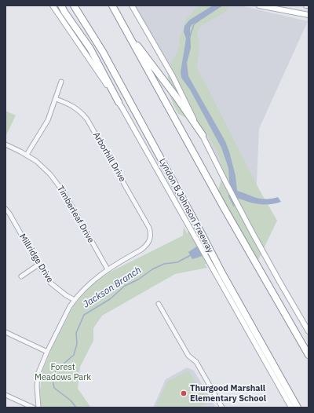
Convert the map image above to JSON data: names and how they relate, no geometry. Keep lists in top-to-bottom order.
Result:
{
  "streets": {
    "highway": ["Lyndon B Johnson Freeway"],
    "street": ["Arborhill Drive", "Timberleaf Drive", "Millridge Drive"]
  },
  "crossings": [
    ["Arborhill Drive", "Timberleaf Drive"]
  ],
  "water": ["Jackson Branch"],
  "parks": ["Forest Meadows Park"],
  "places": ["Thurgood Marshall Elementary School"]
}
